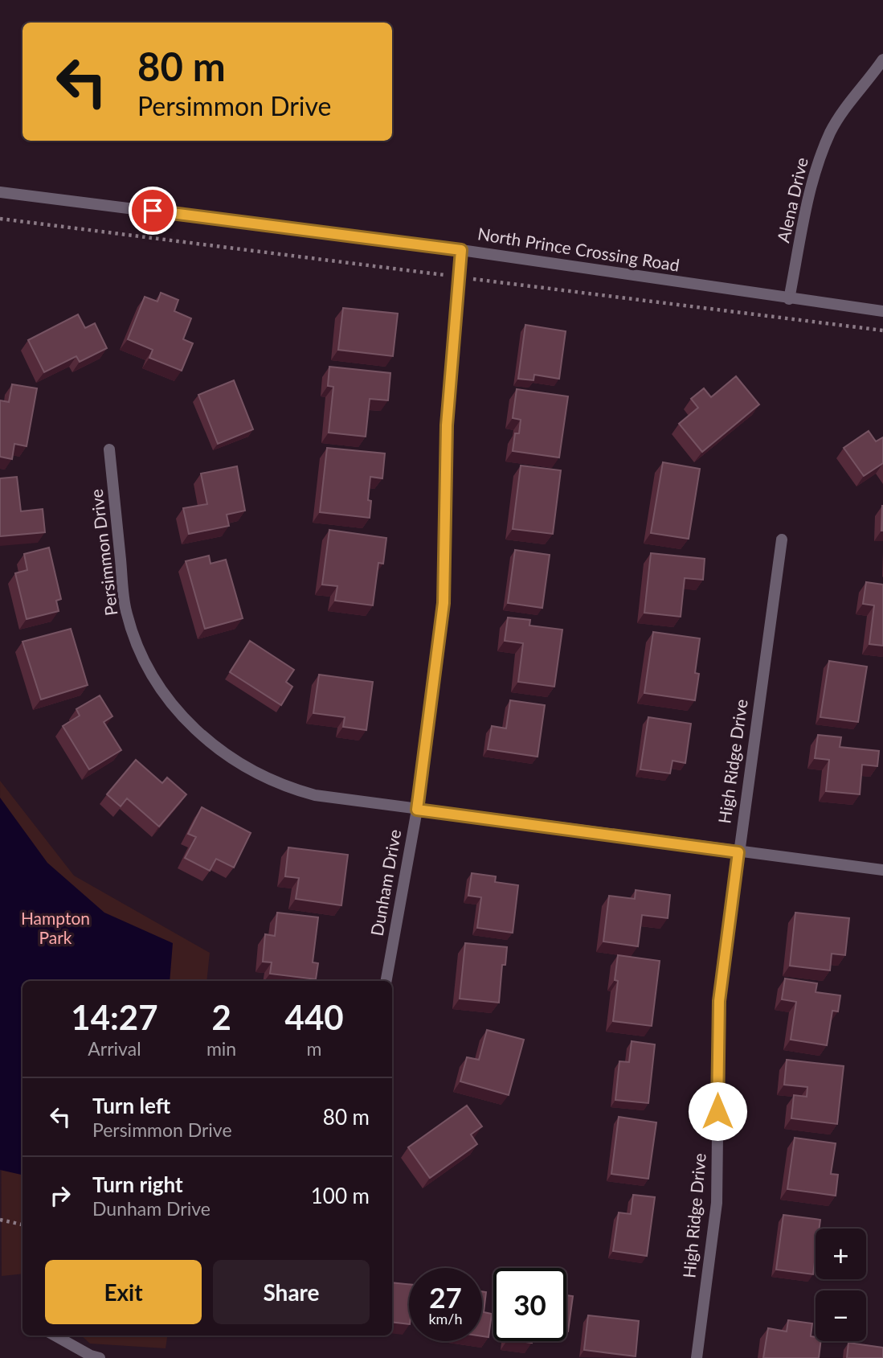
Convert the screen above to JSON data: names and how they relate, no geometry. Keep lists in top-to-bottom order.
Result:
{
  "streets": {
    "street": [
      "Alena Drive",
      "North Prince Crossing Road",
      "Persimmon Drive",
      "High Ridge Drive",
      "Dunham Drive"
    ]
  },
  "crossings": [
    ["Alena Drive", "North Prince Crossing Road"],
    ["North Prince Crossing Road", "Dunham Drive"],
    ["Persimmon Drive", "High Ridge Drive"],
    ["Persimmon Drive", "Dunham Drive"]
  ],
  "parks": ["Hampton Park"],
  "page": {
    "turn": ["80 m", "Persimmon Drive"],
    "eta": [
      "14:27",
      "Arrival",
      "2",
      "min",
      "440",
      "m"
    ],
    "list": [
      {
        "name": "Turn left",
        "note": "Persimmon Drive",
        "value": "80 m"
      },
      {
        "name": "Turn right",
        "note": "Dunham Drive",
        "value": "100 m"
      }
    ],
    "map_buttons": ["+", "−"],
    "buttons": ["Exit", "Share"],
    "speed": "27 km/h",
    "limit": "30"
  }
}
